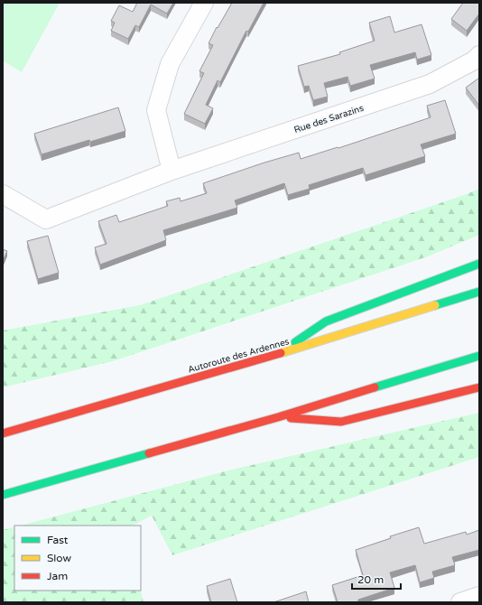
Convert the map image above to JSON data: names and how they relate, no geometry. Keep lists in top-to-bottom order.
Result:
{
  "streets": {
    "highway": ["Autoroute des Ardennes"],
    "street": ["Rue des Sarazins"]
  },
  "legend": ["Fast", "Slow", "Jam"],
  "scale_bar": "20 m"
}
